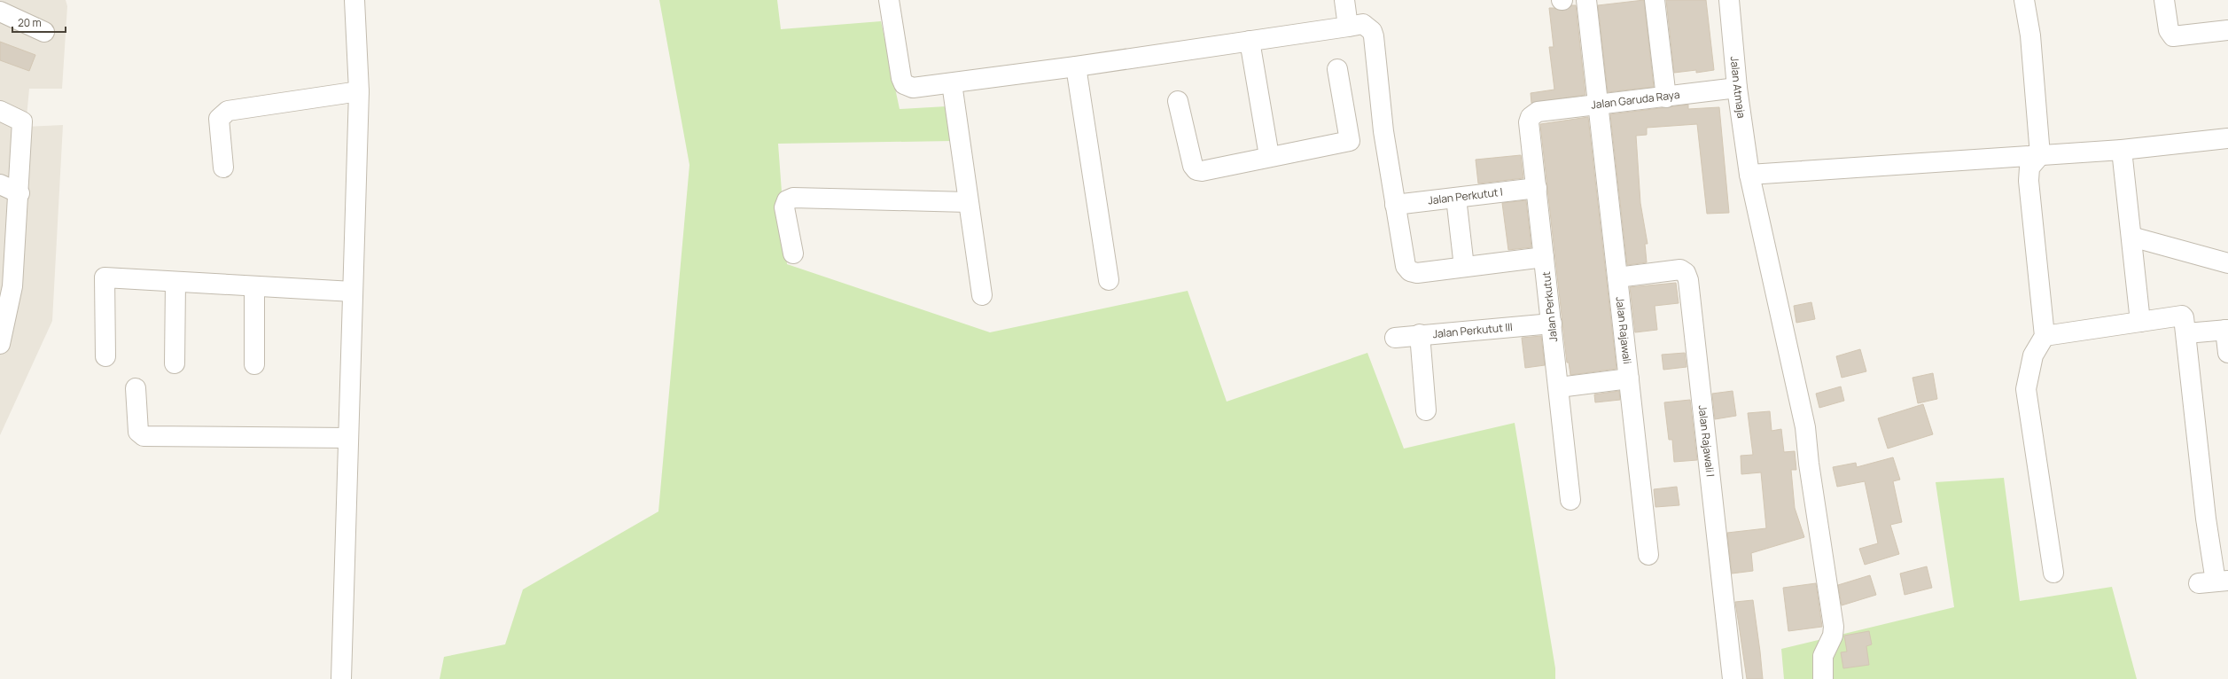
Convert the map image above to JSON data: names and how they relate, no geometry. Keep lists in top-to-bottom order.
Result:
{
  "streets": {
    "street": [
      "Jalan Atmaja",
      "Jalan Garuda Raya",
      "Jalan Perkutut I",
      "Jalan Perkutut",
      "Jalan Perkutut III",
      "Jalan Rajawali",
      "Jalan Rajawali I"
    ]
  },
  "crossings": [
    ["Jalan Atmaja", "Jalan Garuda Raya"],
    ["Jalan Garuda Raya", "Jalan Perkutut"],
    ["Jalan Garuda Raya", "Jalan Rajawali"],
    ["Jalan Perkutut I", "Jalan Perkutut"],
    ["Jalan Perkutut", "Jalan Perkutut III"],
    ["Jalan Rajawali", "Jalan Rajawali I"]
  ],
  "scale_bar": "20 m"
}
